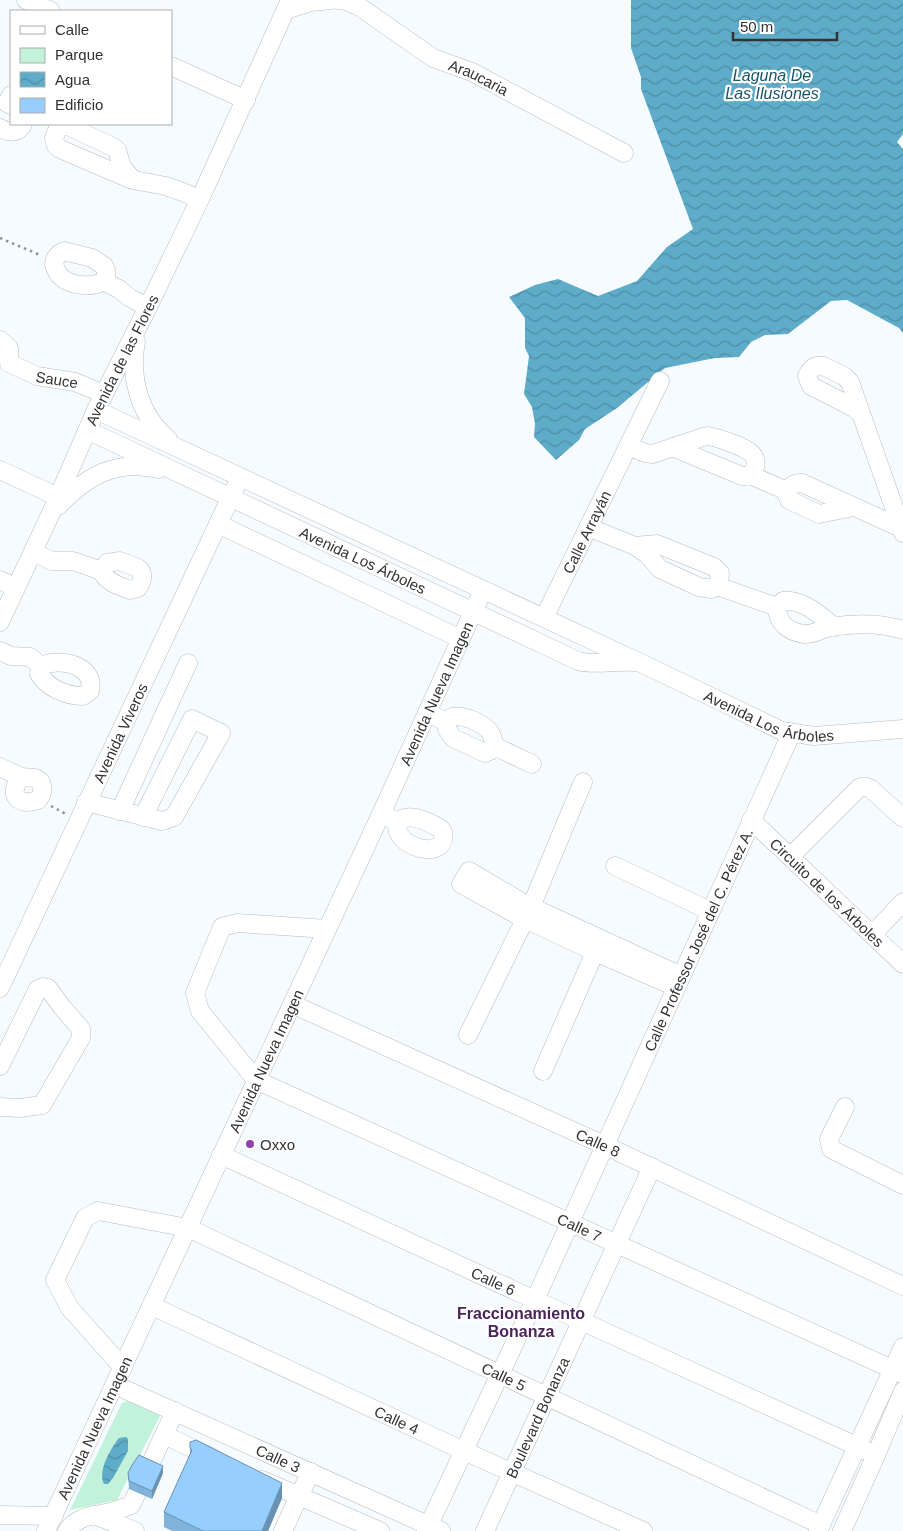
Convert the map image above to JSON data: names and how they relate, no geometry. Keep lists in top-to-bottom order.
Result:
{
  "streets": {
    "street": [
      "Araucaria",
      "Avenida de las Flores",
      "Sauce",
      "Calle Arrayán",
      "Avenida Los Árboles",
      "Avenida Nueva Imagen",
      "Avenida Viveros",
      "Circuito de los Árboles",
      "Calle Professor José del C. Pérez A.",
      "Calle 8",
      "Calle 7",
      "Calle 6",
      "Calle 5",
      "Boulevard Bonanza",
      "Calle 4",
      "Calle 3"
    ]
  },
  "crossings": [
    ["Avenida de las Flores", "Sauce"],
    ["Avenida de las Flores", "Avenida Los Árboles"],
    ["Sauce", "Avenida Los Árboles"],
    ["Calle Arrayán", "Avenida Los Árboles"],
    ["Avenida Los Árboles", "Avenida Nueva Imagen"],
    ["Avenida Los Árboles", "Avenida Viveros"],
    ["Avenida Los Árboles", "Calle Professor José del C. Pérez A."],
    ["Avenida Nueva Imagen", "Calle 8"],
    ["Avenida Nueva Imagen", "Calle 7"],
    ["Avenida Nueva Imagen", "Calle 6"],
    ["Avenida Nueva Imagen", "Calle 5"],
    ["Avenida Nueva Imagen", "Calle 4"],
    ["Avenida Nueva Imagen", "Calle 3"],
    ["Circuito de los Árboles", "Calle Professor José del C. Pérez A."],
    ["Calle Professor José del C. Pérez A.", "Calle 8"],
    ["Calle 8", "Boulevard Bonanza"],
    ["Calle 7", "Boulevard Bonanza"],
    ["Calle 6", "Boulevard Bonanza"],
    ["Calle 5", "Boulevard Bonanza"],
    ["Boulevard Bonanza", "Calle 4"]
  ],
  "districts": ["Fraccionamiento Bonanza"],
  "water": ["Laguna De Las Ilusiones"],
  "places": ["Oxxo"],
  "legend": [
    "Calle",
    "Parque",
    "Agua",
    "Edificio"
  ],
  "scale_bar": "50 m"
}
